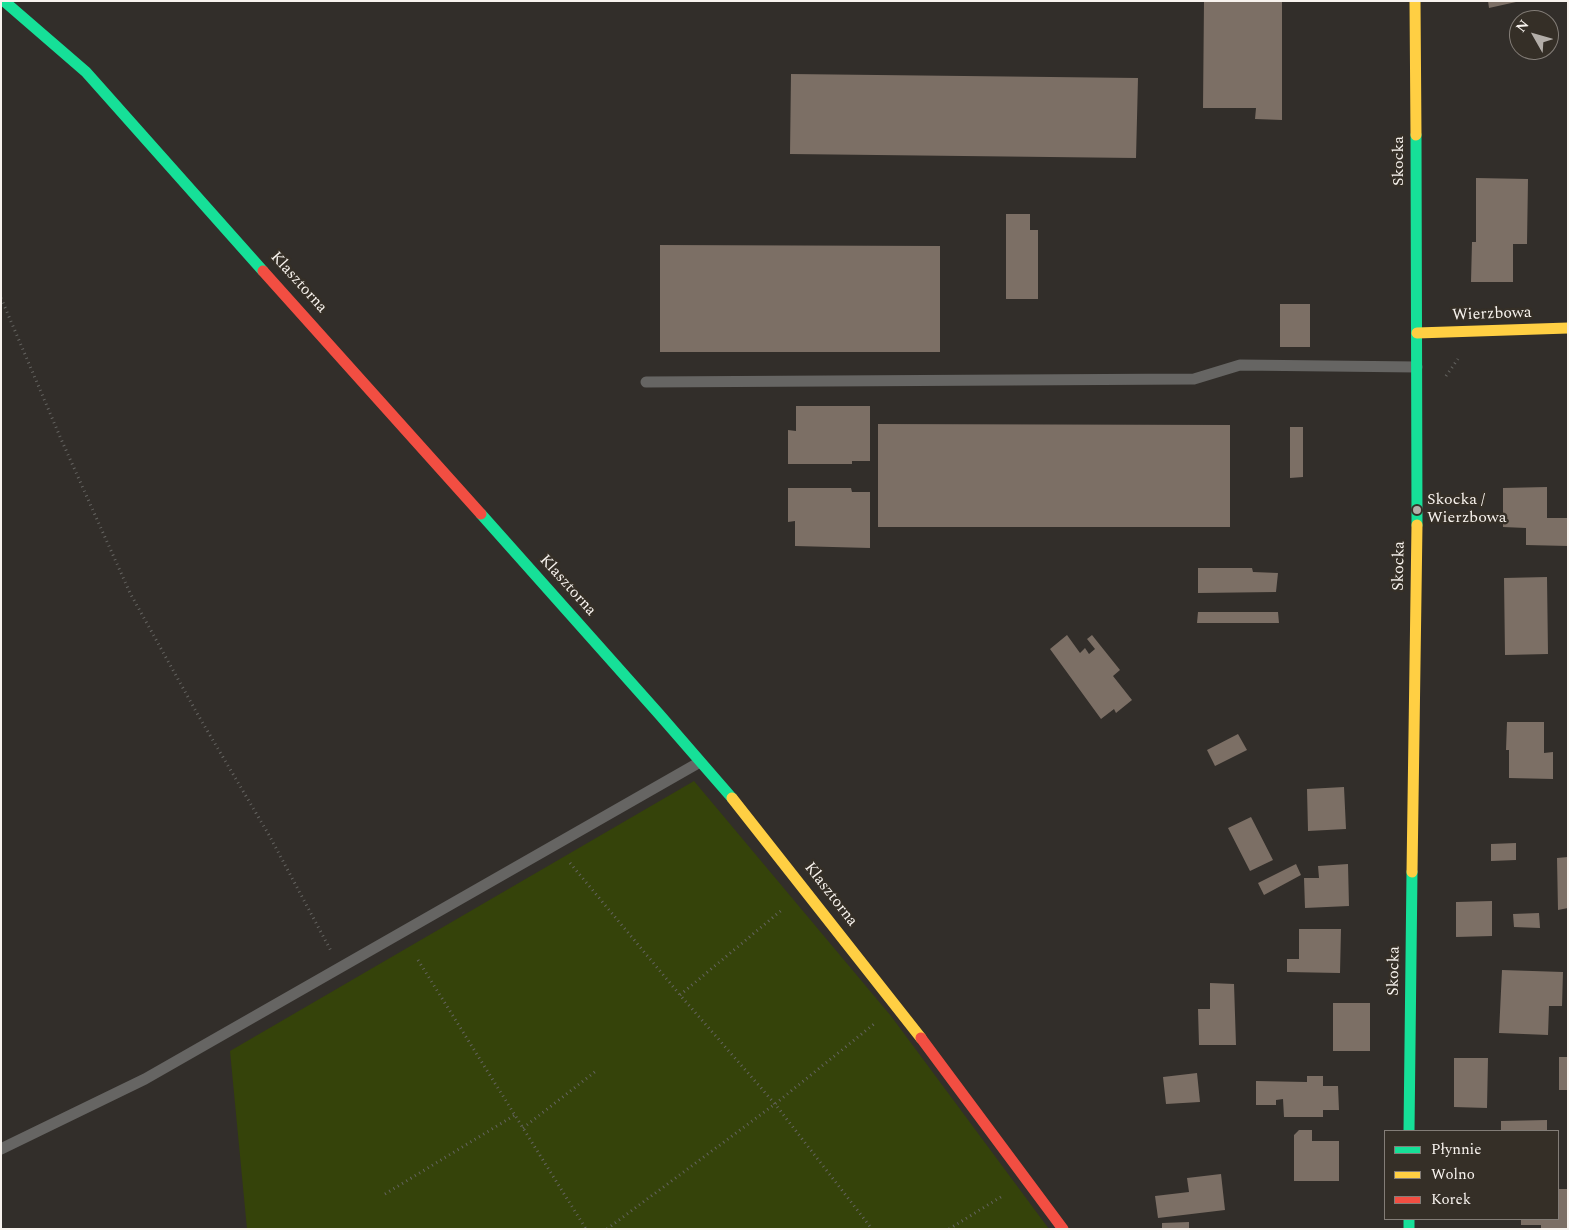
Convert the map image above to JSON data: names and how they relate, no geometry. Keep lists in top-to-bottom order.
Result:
{
  "streets": {
    "street": ["Skocka", "Klasztorna", "Wierzbowa"]
  },
  "crossings": [
    ["Skocka", "Wierzbowa"]
  ],
  "places": ["Skocka / Wierzbowa"],
  "legend": ["Płynnie", "Wolno", "Korek"],
  "north": "top left"
}
